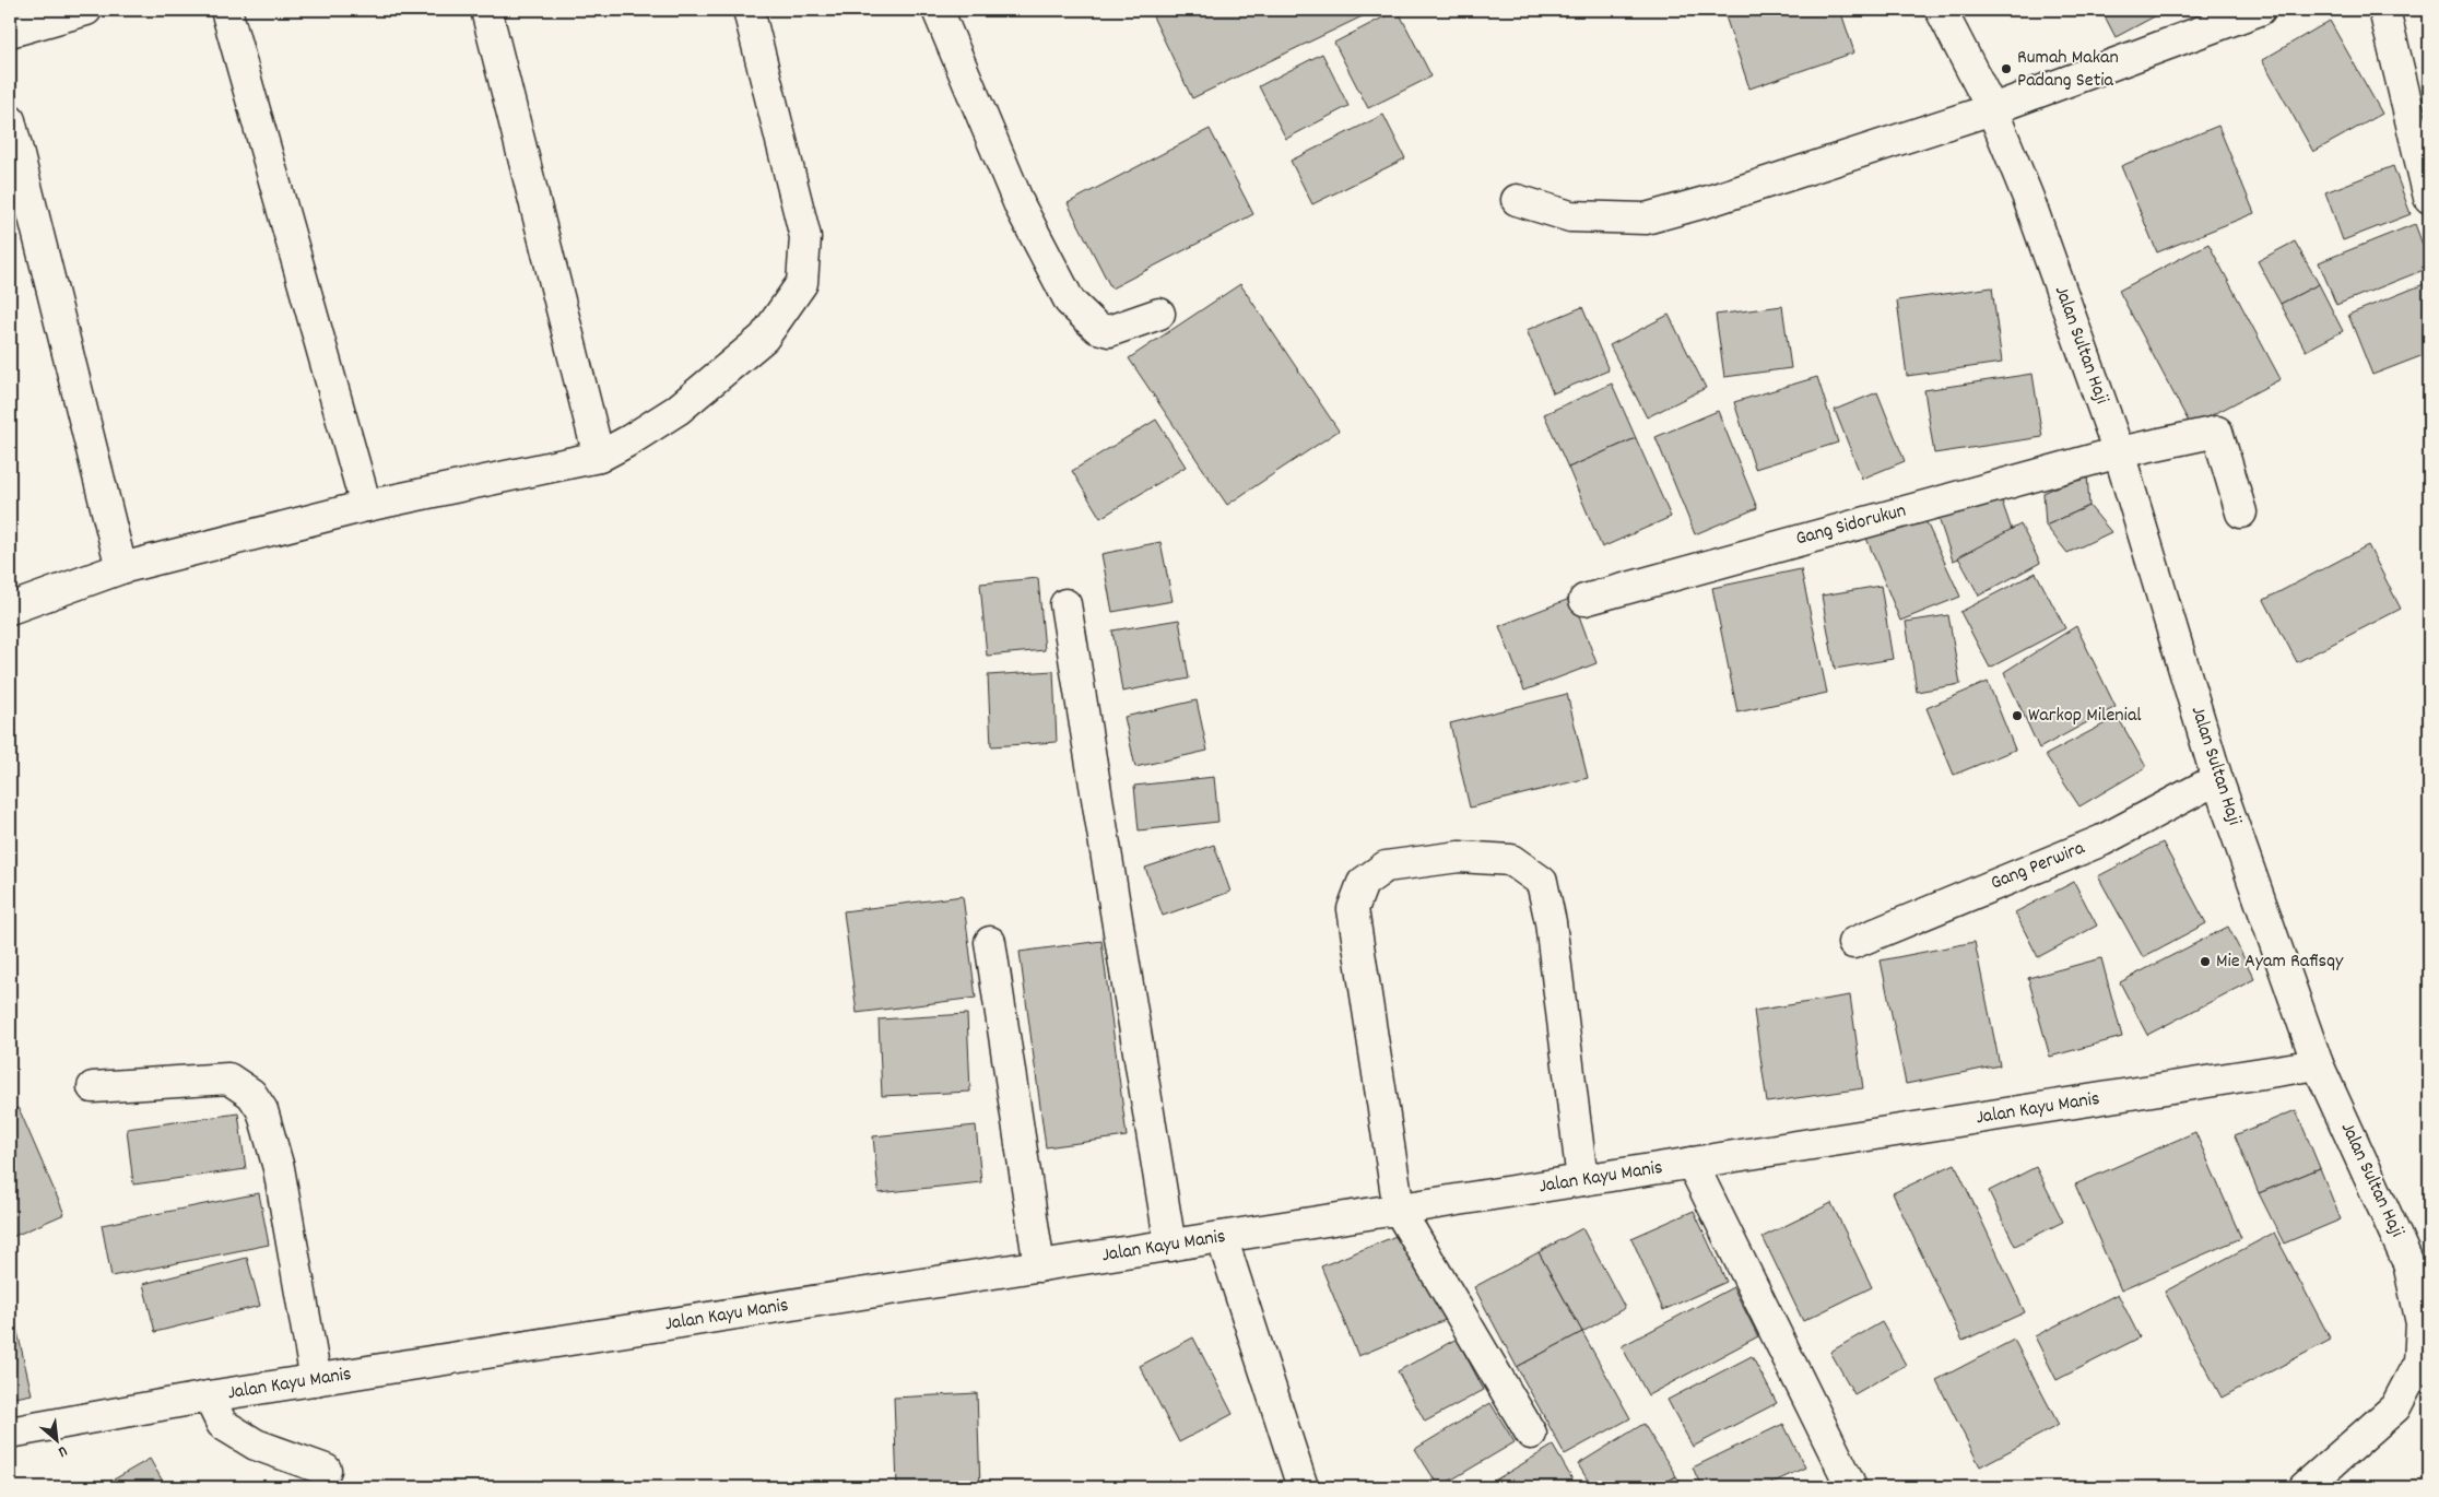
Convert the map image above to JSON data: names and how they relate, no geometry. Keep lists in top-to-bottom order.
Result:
{
  "streets": {
    "street": [
      "Jalan Sultan Haji",
      "Gang Sidorukun",
      "Gang Perwira",
      "Jalan Kayu Manis"
    ]
  },
  "crossings": [
    ["Jalan Sultan Haji", "Gang Sidorukun"],
    ["Jalan Sultan Haji", "Gang Perwira"],
    ["Jalan Sultan Haji", "Jalan Kayu Manis"]
  ],
  "places": ["Rumah Makan Padang Setia", "Warkop Milenial", "Mie Ayam Rafisqy"],
  "north": "bottom right"
}
